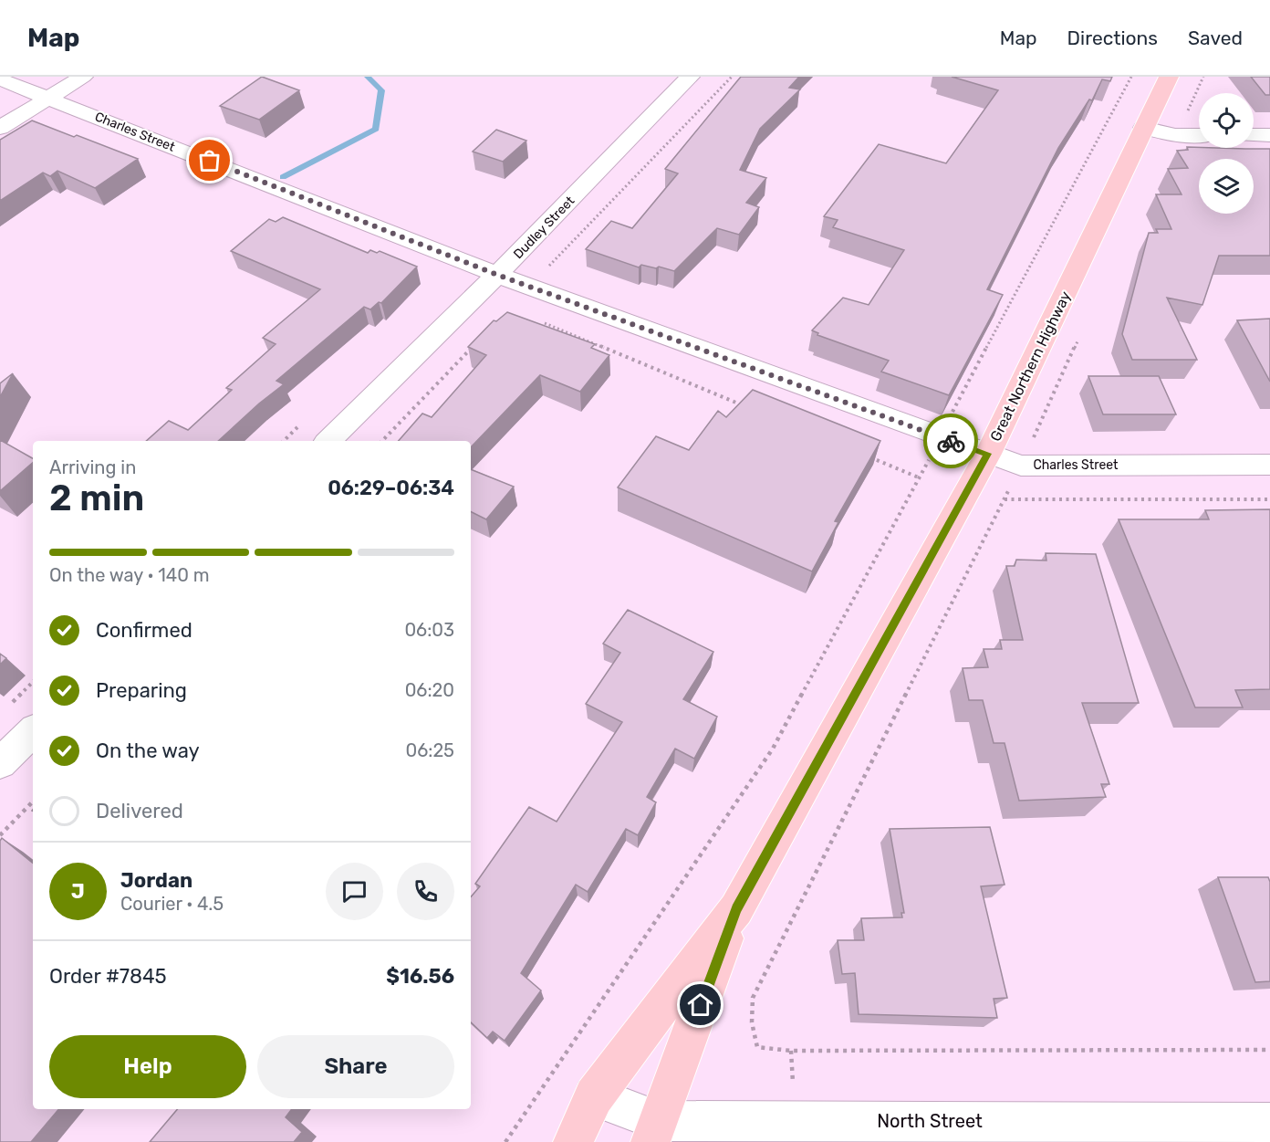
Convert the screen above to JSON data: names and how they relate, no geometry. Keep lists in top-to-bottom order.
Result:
{
  "streets": {
    "main road": ["Great Northern Highway"],
    "street": ["Charles Street", "Dudley Street", "North Street"]
  },
  "crossings": [
    ["Charles Street", "Dudley Street"],
    ["Charles Street", "Great Northern Highway"],
    ["Great Northern Highway", "North Street"]
  ],
  "page": {
    "header": "Map",
    "nav": ["Map", "Directions", "Saved"],
    "heading": ["2 min", "Arriving in", "06:29–06:34"],
    "panel": [
      "Jordan",
      "Courier · 4.5",
      "Order #7845",
      "$16.56"
    ],
    "bar": "On the way · 140 m",
    "list": [
      ["Confirmed", "06:03"],
      ["Preparing", "06:20"],
      ["On the way", "06:25"],
      "Delivered"
    ],
    "round": "J",
    "buttons": ["Help", "Share"]
  }
}
